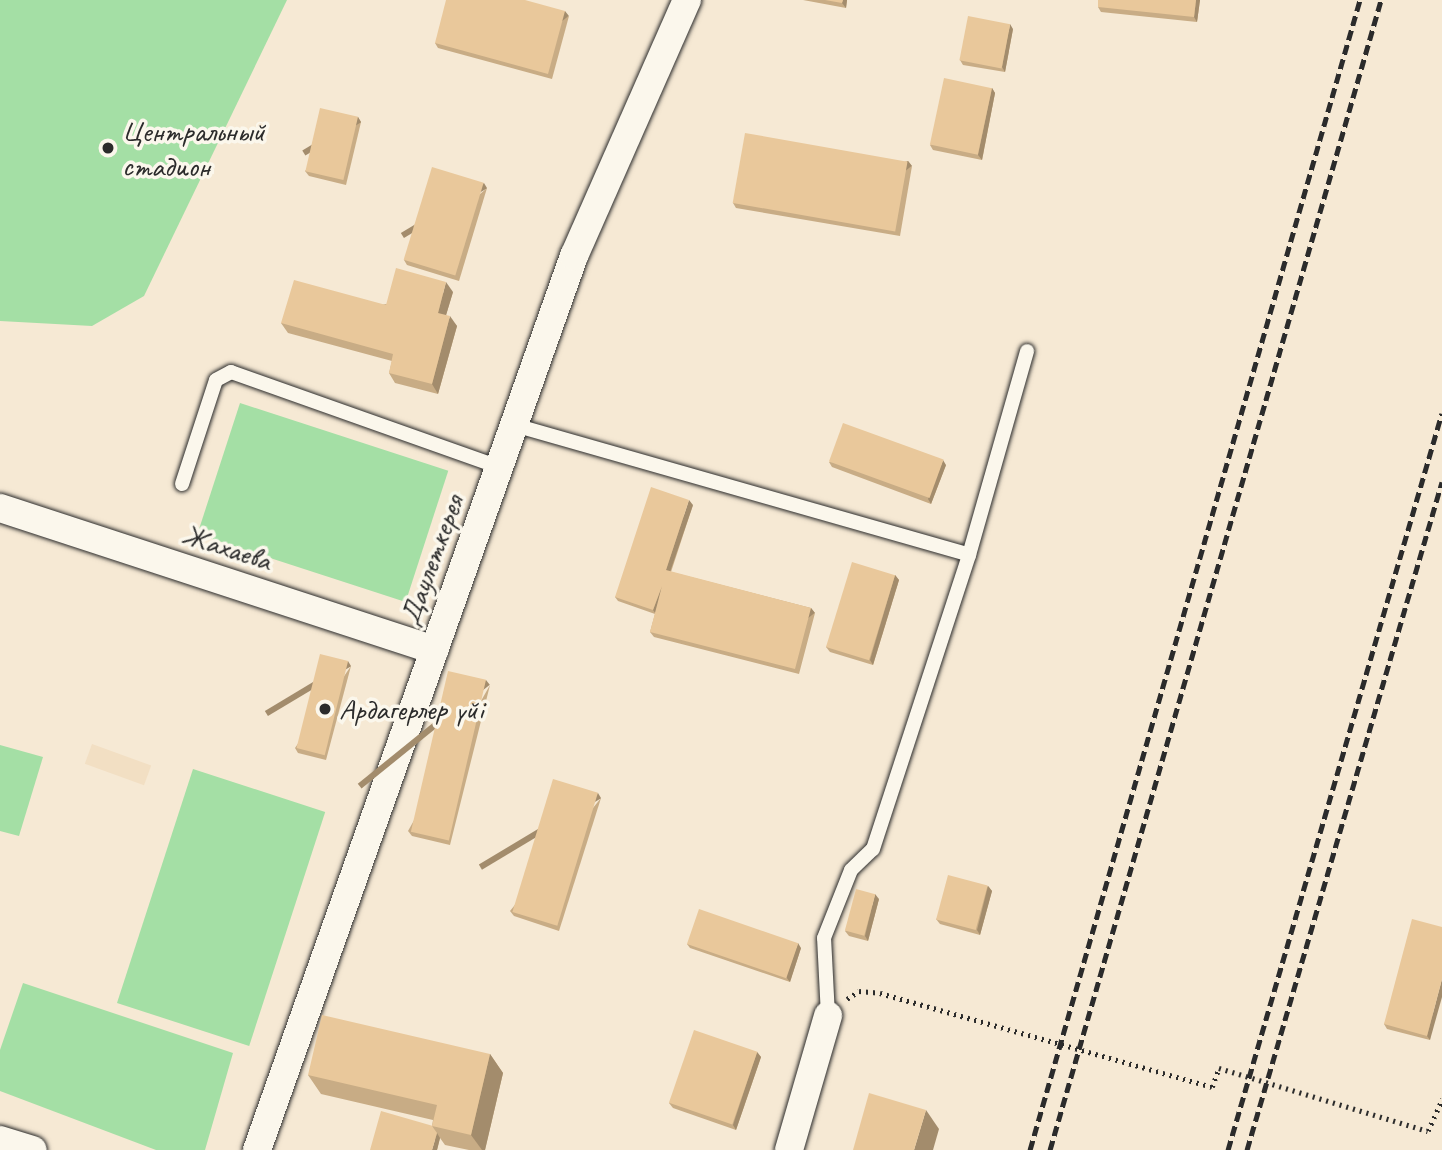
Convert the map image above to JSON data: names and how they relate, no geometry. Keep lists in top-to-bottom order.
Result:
{
  "streets": {
    "street": ["Жахаева", "Даулеткерея"]
  },
  "crossings": [
    ["Жахаева", "Даулеткерея"]
  ],
  "places": ["Центральный стадион", "Ардагерлер үйі"]
}
